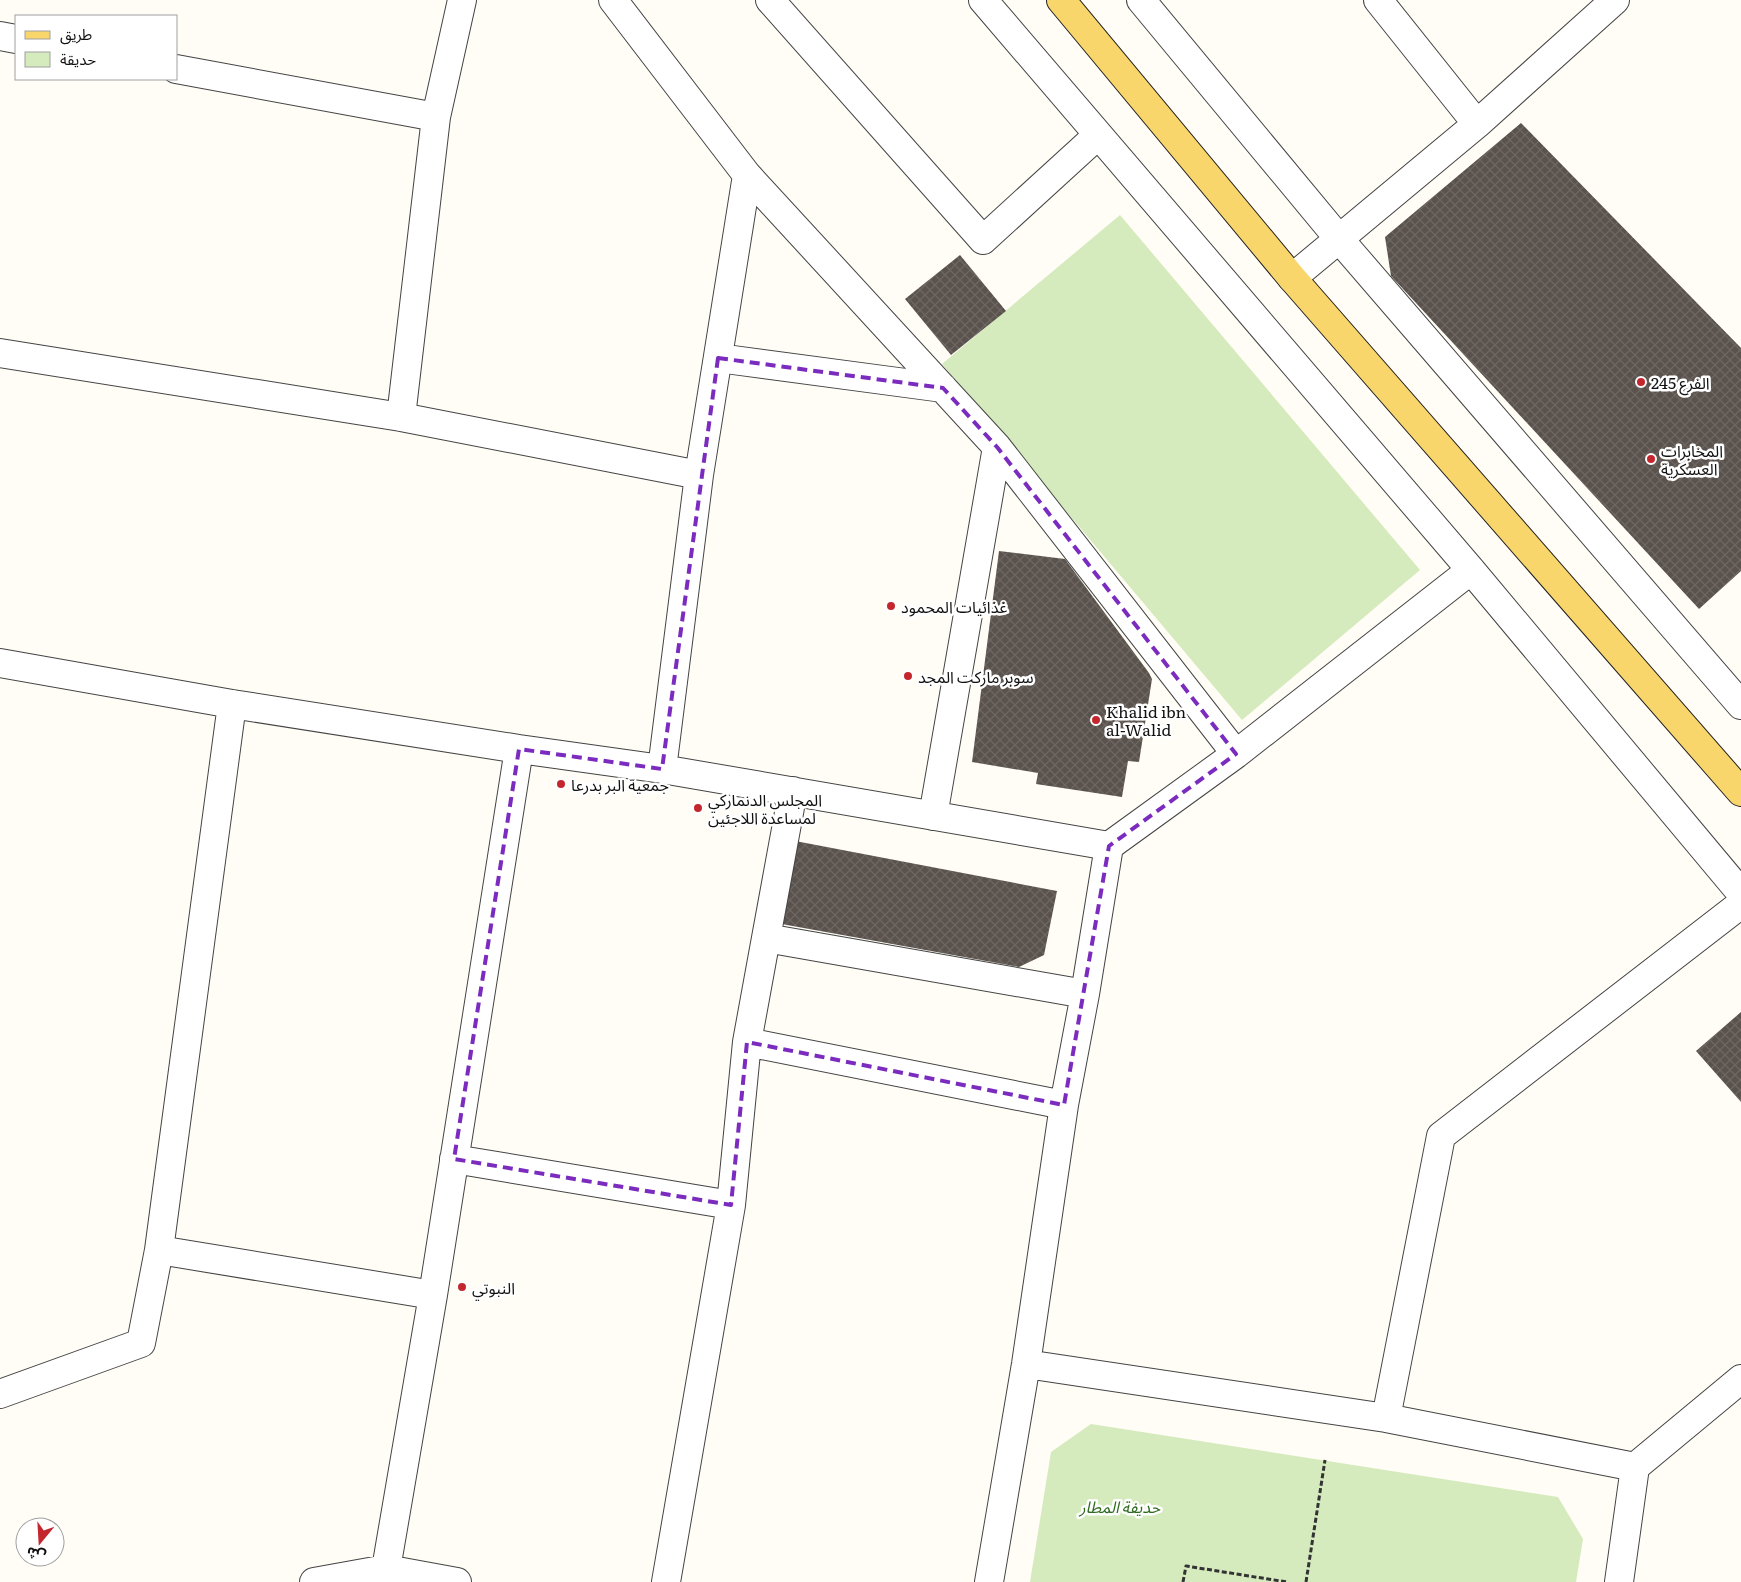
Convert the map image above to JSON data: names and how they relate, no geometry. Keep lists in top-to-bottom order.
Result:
{
  "parks": ["حديفة المطار"],
  "places": [
    "الفرع 245",
    "المخابرات العسكرية",
    "غذائيات المحمود",
    "سوبر ماركت المجد",
    "Khalid ibn al-Walid",
    "جمعية البر بدرعا",
    "المجلس الدنماركي لمساعدة اللاجئين",
    "النبوتي"
  ],
  "legend": ["طريق", "حديقة"],
  "north": "bottom"
}
